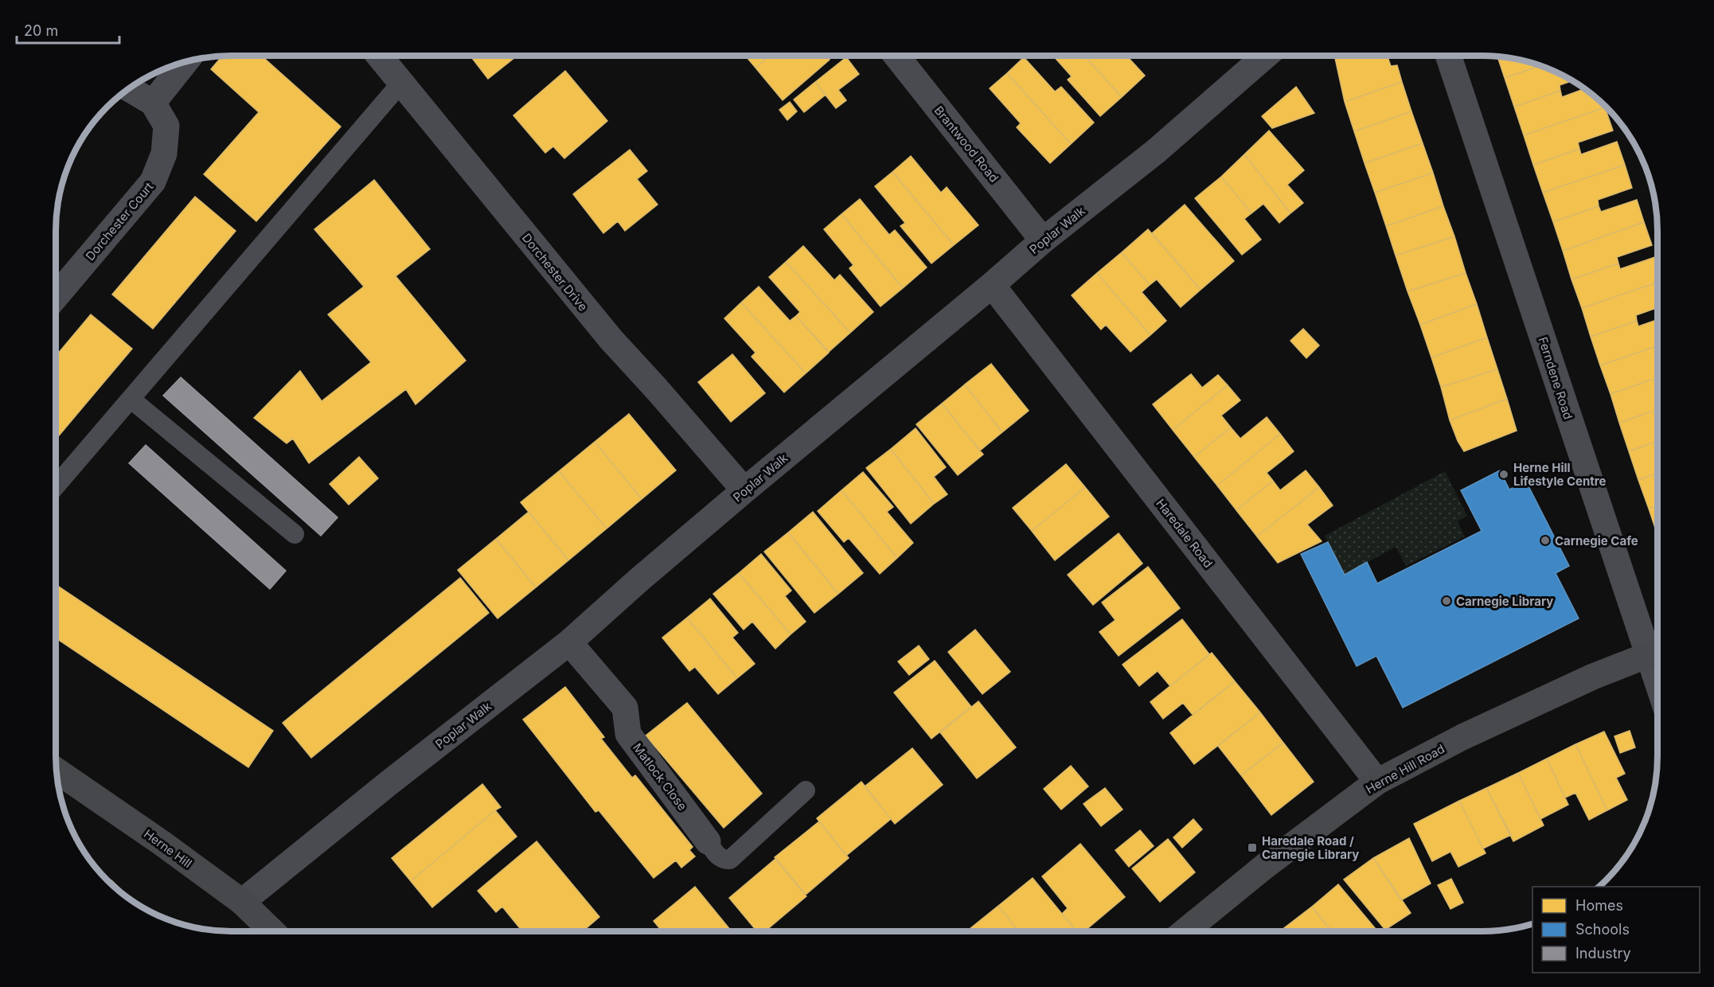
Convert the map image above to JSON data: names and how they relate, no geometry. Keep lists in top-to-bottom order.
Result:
{
  "streets": {
    "main road": ["Herne Hill"],
    "street": [
      "Brantwood Road",
      "Dorchester Court",
      "Poplar Walk",
      "Dorchester Drive",
      "Ferndene Road",
      "Haredale Road",
      "Herne Hill Road",
      "Matlock Close"
    ]
  },
  "crossings": [
    ["Brantwood Road", "Poplar Walk"],
    ["Poplar Walk", "Dorchester Drive"],
    ["Poplar Walk", "Haredale Road"],
    ["Poplar Walk", "Matlock Close"],
    ["Poplar Walk", "Herne Hill"],
    ["Ferndene Road", "Herne Hill Road"],
    ["Haredale Road", "Herne Hill Road"]
  ],
  "places": {
    "other": ["Herne Hill Lifestyle Centre", "Carnegie Cafe", "Carnegie Library"],
    "transit": ["Haredale Road / Carnegie Library"]
  },
  "legend": ["Homes", "Schools", "Industry"],
  "scale_bar": "20 m"
}
